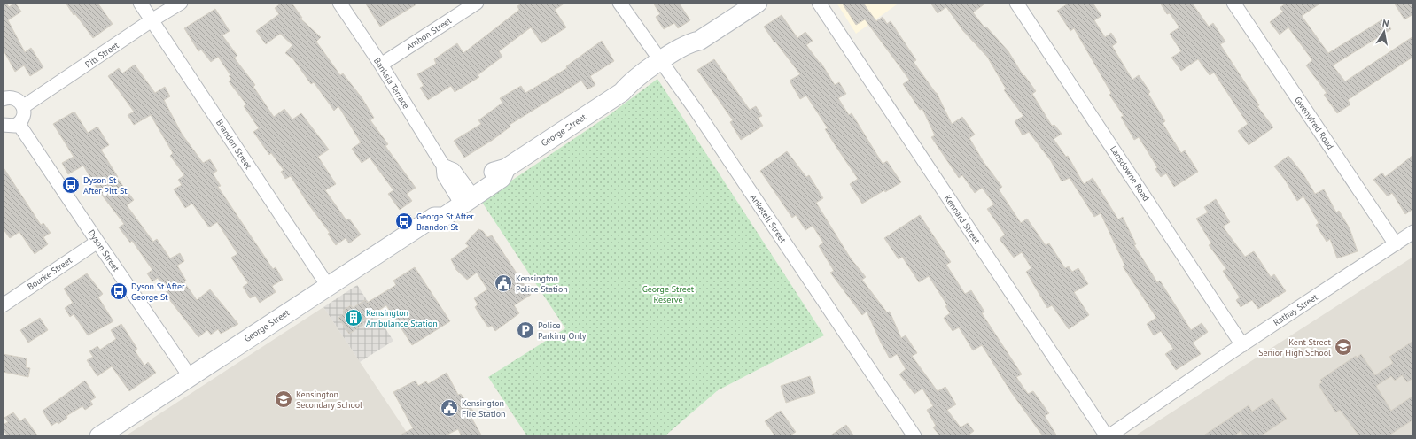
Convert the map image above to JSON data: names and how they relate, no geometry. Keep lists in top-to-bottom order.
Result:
{
  "streets": {
    "main road": ["George Street"],
    "street": [
      "Ambon Street",
      "Pitt Street",
      "Banksia Terrace",
      "Gwenyfred Road",
      "Brandon Street",
      "Lansdowne Road",
      "Anketell Street",
      "Kennard Street",
      "Dyson Street",
      "Bourke Street",
      "Rathay Street"
    ]
  },
  "crossings": [
    ["Ambon Street", "Banksia Terrace"],
    ["Pitt Street", "Brandon Street"],
    ["Banksia Terrace", "George Street"],
    ["Gwenyfred Road", "Rathay Street"],
    ["George Street", "Brandon Street"],
    ["George Street", "Anketell Street"],
    ["George Street", "Dyson Street"],
    ["Lansdowne Road", "Rathay Street"],
    ["Kennard Street", "Rathay Street"],
    ["Dyson Street", "Bourke Street"]
  ],
  "parks": ["George Street Reserve"],
  "places": {
    "bus stop": ["Dyson St After Pitt St", "George St After Brandon St", "Dyson St After George St"],
    "public building": ["Kensington Police Station", "Kensington Fire Station"],
    "building": ["Kensington Ambulance Station"],
    "parking": ["Police Parking Only"],
    "school or university": ["Kent Street Senior High School", "Kensington Secondary School"]
  },
  "north": "top"
}
